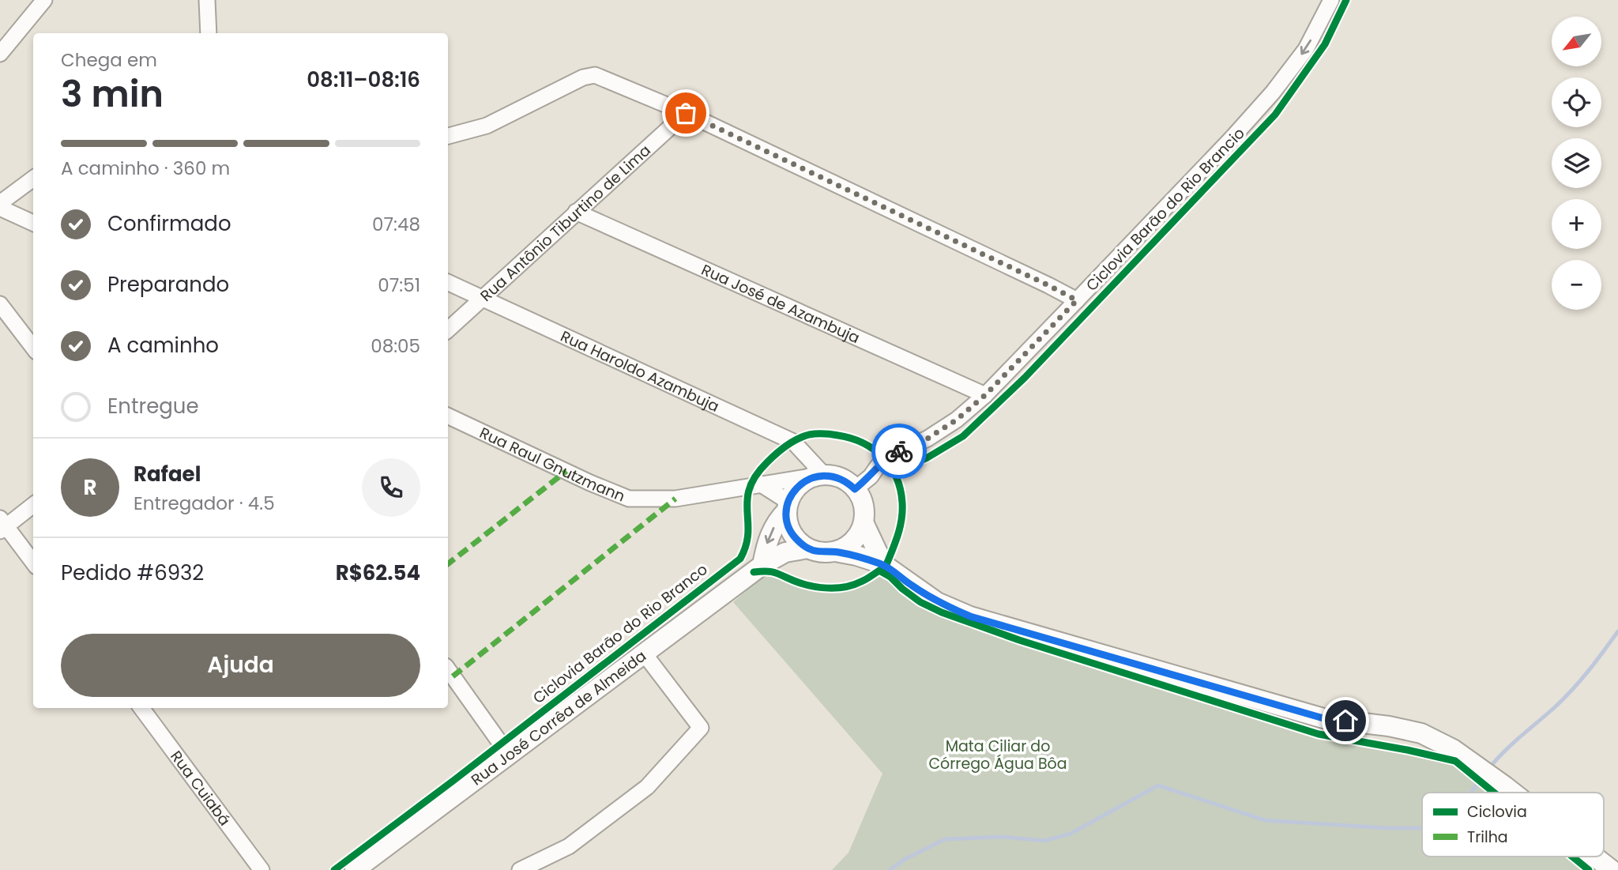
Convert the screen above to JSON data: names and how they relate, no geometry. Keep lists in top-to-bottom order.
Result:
{
  "streets": {
    "street": [
      "Rua Antônio Tiburtino de Lima",
      "Rua José de Azambuja",
      "Rua Haroldo Azambuja",
      "Rua Raul Gnutzmann",
      "Rua José Corrêa de Almeida",
      "Rua Cuiabá"
    ],
    "cycle path": ["Ciclovia Barão do Rio Brancio", "Ciclovia Barão do Rio Branco"]
  },
  "crossings": [
    ["Rua Antônio Tiburtino de Lima", "Rua José de Azambuja"],
    ["Rua Antônio Tiburtino de Lima", "Rua Haroldo Azambuja"],
    ["Rua Haroldo Azambuja", "Rua Raul Gnutzmann"],
    ["Rua Haroldo Azambuja", "Rua José Corrêa de Almeida"],
    ["Rua Raul Gnutzmann", "Rua José Corrêa de Almeida"]
  ],
  "parks": ["Mata Ciliar do Córrego Água Bôa"],
  "legend": ["Ciclovia", "Trilha"],
  "north": "bottom left",
  "page": {
    "map_buttons": ["+", "−"],
    "heading": ["3 min", "Chega em", "08:11–08:16"],
    "panel": [
      "Rafael",
      "Entregador · 4.5",
      "Pedido #6932",
      "R$62.54"
    ],
    "bar": "A caminho · 360 m",
    "list": [
      ["Confirmado", "07:48"],
      ["Preparando", "07:51"],
      ["A caminho", "08:05"],
      "Entregue"
    ],
    "round": "R",
    "buttons": "Ajuda"
  }
}
